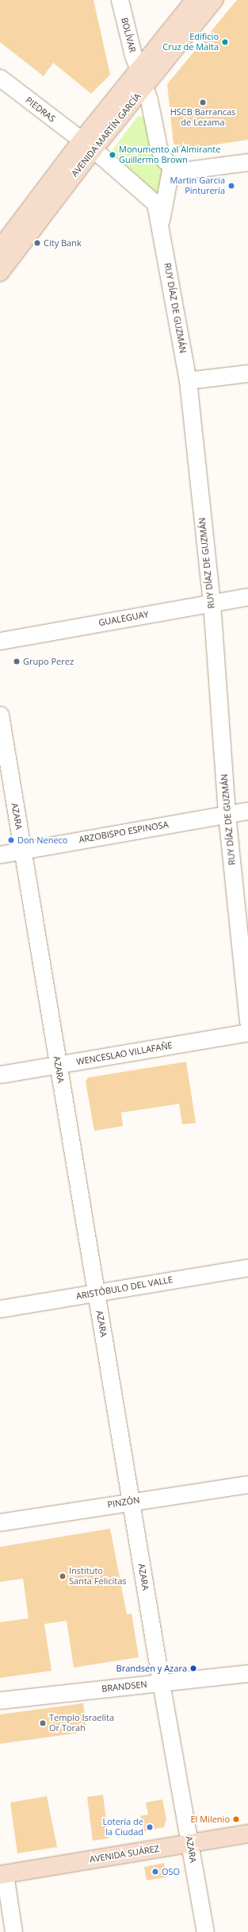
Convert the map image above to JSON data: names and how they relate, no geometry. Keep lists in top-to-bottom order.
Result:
{
  "streets": {
    "main road": ["AVENIDA MARTÍN GARCÍA", "AVENIDA SUÁREZ"],
    "street": [
      "BOLÍVAR",
      "PIEDRAS",
      "RUY DÍAZ DE GUZMÁN",
      "GUALEGUAY",
      "AZARA",
      "ARZOBISPO ESPINOSA",
      "WENCESLAO VILLAFAÑE",
      "ARISTÓBULO DEL VALLE",
      "PINZÓN",
      "BRANDSEN"
    ]
  },
  "crossings": [
    ["BOLÍVAR", "AVENIDA MARTÍN GARCÍA"],
    ["PIEDRAS", "AVENIDA MARTÍN GARCÍA"],
    ["PIEDRAS", "RUY DÍAZ DE GUZMÁN"],
    ["AVENIDA MARTÍN GARCÍA", "RUY DÍAZ DE GUZMÁN"],
    ["RUY DÍAZ DE GUZMÁN", "GUALEGUAY"],
    ["RUY DÍAZ DE GUZMÁN", "ARZOBISPO ESPINOSA"],
    ["AZARA", "ARZOBISPO ESPINOSA"],
    ["AZARA", "WENCESLAO VILLAFAÑE"],
    ["AZARA", "ARISTÓBULO DEL VALLE"],
    ["AZARA", "PINZÓN"],
    ["AZARA", "BRANDSEN"],
    ["AZARA", "AVENIDA SUÁREZ"]
  ],
  "places": [
    "Edificio Cruz de Malta",
    "HSCB Barrancas de Lezama",
    "Monumento al Almirante Guillermo Brown",
    "Martin Garcia Pinturería",
    "City Bank",
    "Grupo Perez",
    "Don Neneco",
    "Instituto Santa Felicitas",
    "Brandsen y Azara",
    "Templo Israelita Or Torah",
    "El Milenio",
    "Lotería de la Ciudad",
    "OSO"
  ]
}
